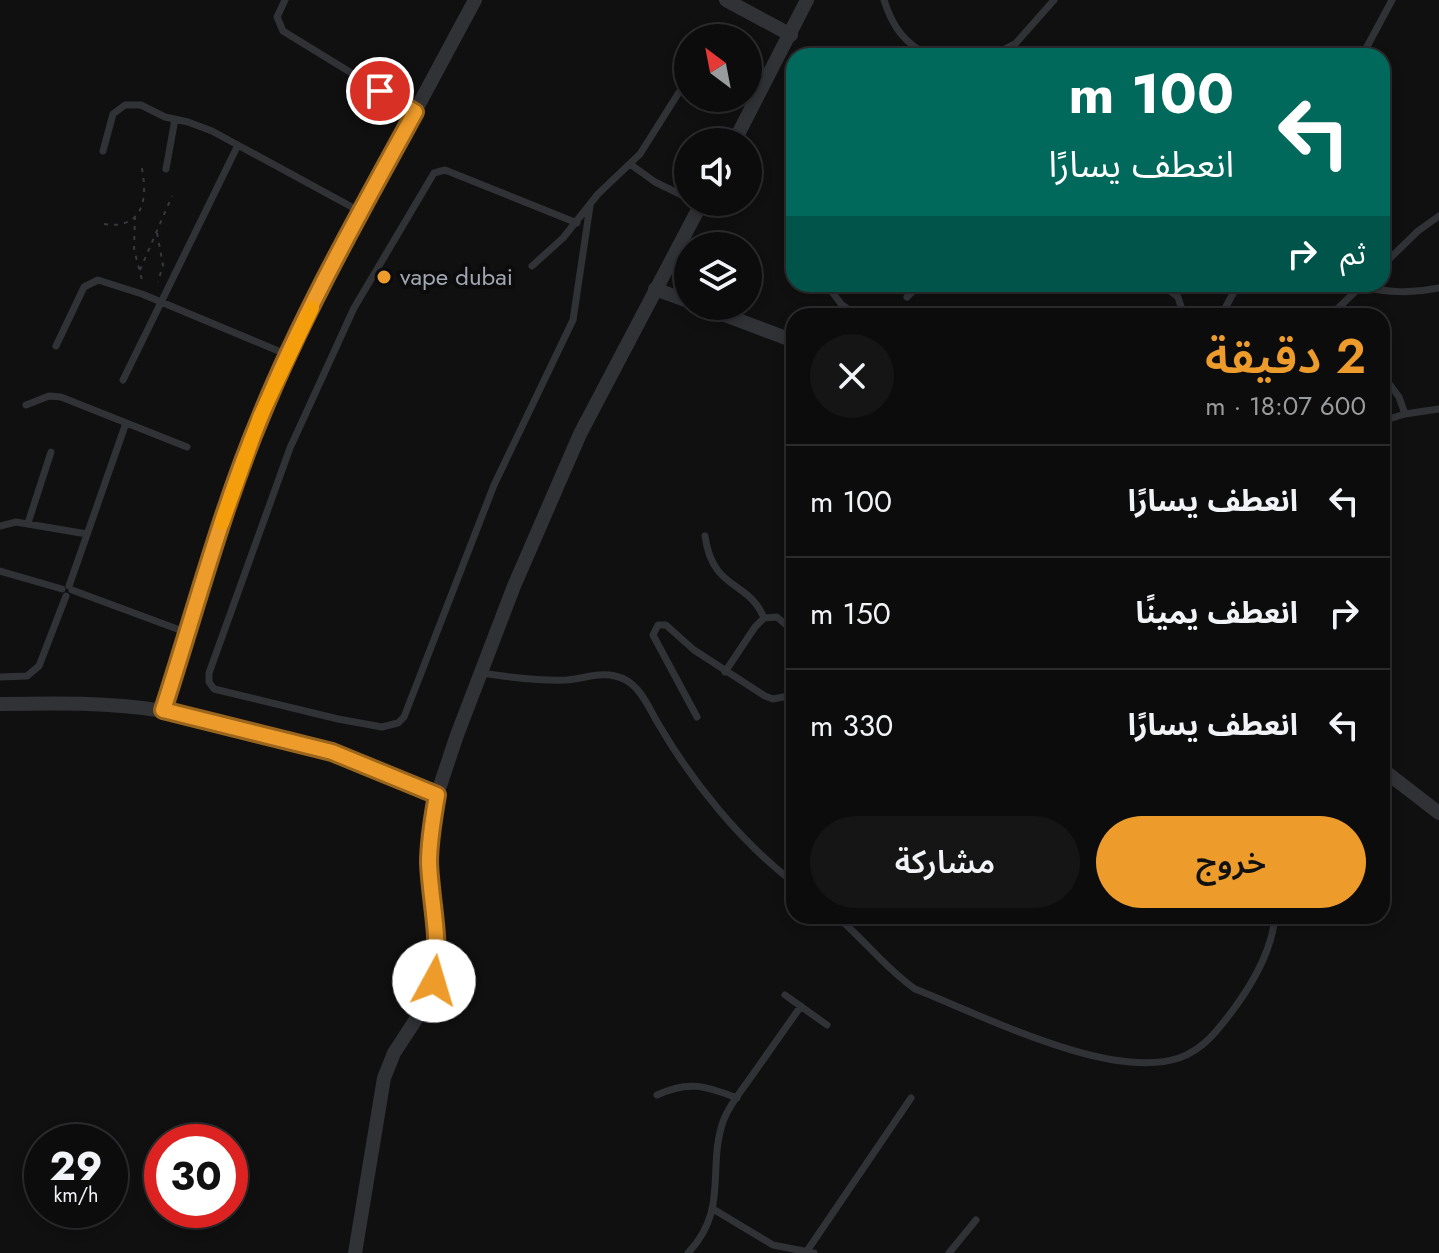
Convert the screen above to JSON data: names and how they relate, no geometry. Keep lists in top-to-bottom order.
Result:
{
  "places": ["vape dubai"],
  "north": "top left",
  "page": {
    "turn": ["100 m", "انعطف يسارًا"],
    "then": "ثم",
    "heading": ["2 دقيقة", "600 m · 18:07"],
    "list": [
      {
        "name": "انعطف يسارًا",
        "value": "100 m"
      },
      {
        "name": "انعطف يمينًا",
        "value": "150 m"
      },
      {
        "name": "انعطف يسارًا",
        "value": "330 m"
      }
    ],
    "buttons": ["خروج", "مشاركة"],
    "speed": "29 km/h",
    "limit": "30"
  }
}
